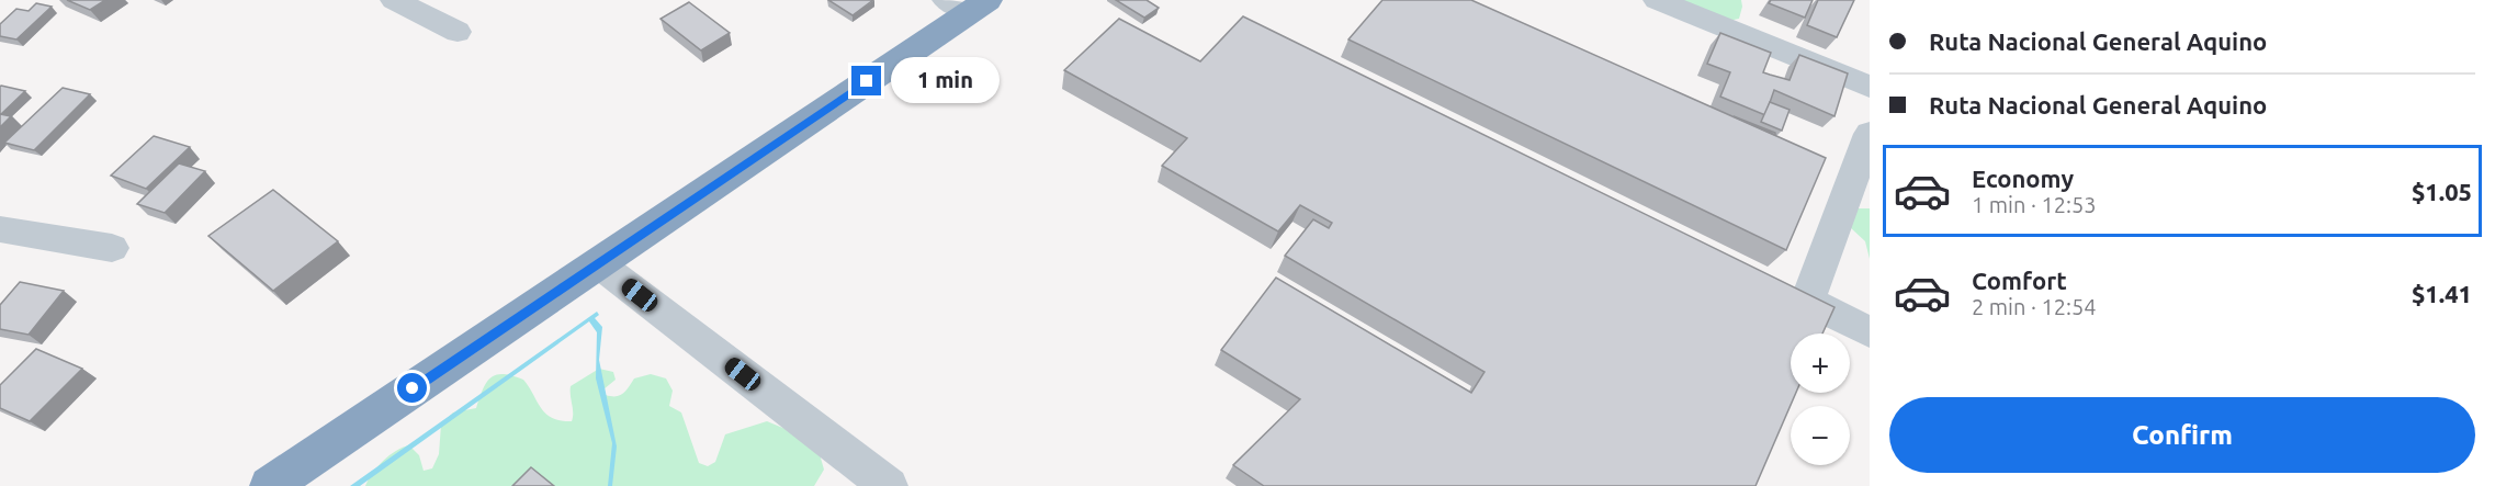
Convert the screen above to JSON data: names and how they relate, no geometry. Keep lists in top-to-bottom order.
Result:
{
  "page": {
    "banner": ["Ruta Nacional General Aquino", "Ruta Nacional General Aquino"],
    "bubble": "1 min",
    "list": [
      {
        "name": "Economy",
        "note": "1 min · 12:53",
        "value": "$1.05"
      },
      {
        "name": "Comfort",
        "note": "2 min · 12:54",
        "value": "$1.41"
      }
    ],
    "map_buttons": ["+", "−"],
    "buttons": "Confirm"
  }
}
